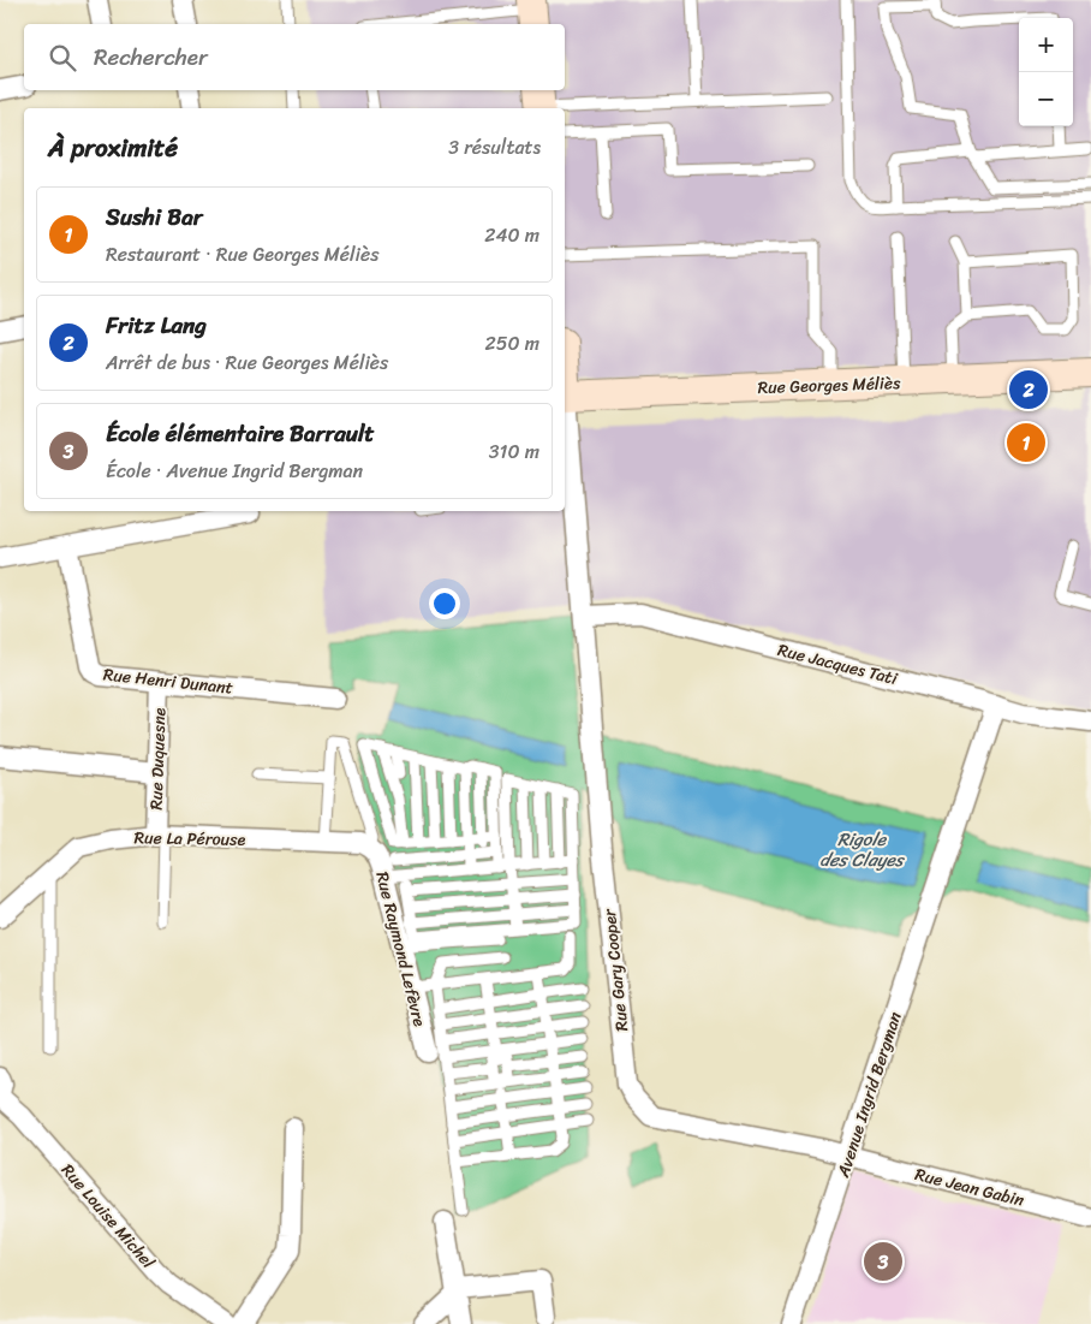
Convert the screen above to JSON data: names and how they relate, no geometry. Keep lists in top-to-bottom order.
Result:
{
  "streets": {
    "street": [
      "Rue Georges Méliès",
      "Rue Jacques Tati",
      "Rue Henri Dunant",
      "Rue Duquesne",
      "Rue La Pérouse",
      "Rue Raymond Lefèvre",
      "Rue Gary Cooper",
      "Avenue Ingrid Bergman",
      "Rue Jean Gabin",
      "Rue Louise Michel"
    ]
  },
  "crossings": [
    ["Rue Georges Méliès", "Rue Gary Cooper"],
    ["Rue Jacques Tati", "Rue Gary Cooper"],
    ["Rue Jacques Tati", "Avenue Ingrid Bergman"],
    ["Rue Henri Dunant", "Rue Duquesne"],
    ["Rue Duquesne", "Rue La Pérouse"],
    ["Rue La Pérouse", "Rue Raymond Lefèvre"],
    ["Rue Gary Cooper", "Avenue Ingrid Bergman"],
    ["Rue Gary Cooper", "Rue Jean Gabin"],
    ["Avenue Ingrid Bergman", "Rue Jean Gabin"]
  ],
  "water": ["Rigole des Clayes"],
  "page": {
    "map_buttons": ["+", "−"],
    "search": "Rechercher",
    "heading": ["À proximité", "3 résultats"],
    "list": [
      {
        "mark": "1",
        "name": "Sushi Bar",
        "note": "Restaurant · Rue Georges Méliès",
        "value": "240 m"
      },
      {
        "mark": "2",
        "name": "Fritz Lang",
        "note": "Arrêt de bus · Rue Georges Méliès",
        "value": "250 m"
      },
      {
        "mark": "3",
        "name": "École élémentaire Barrault",
        "note": "École · Avenue Ingrid Bergman",
        "value": "310 m"
      }
    ],
    "pins": ["2", "1", "3"]
  }
}
